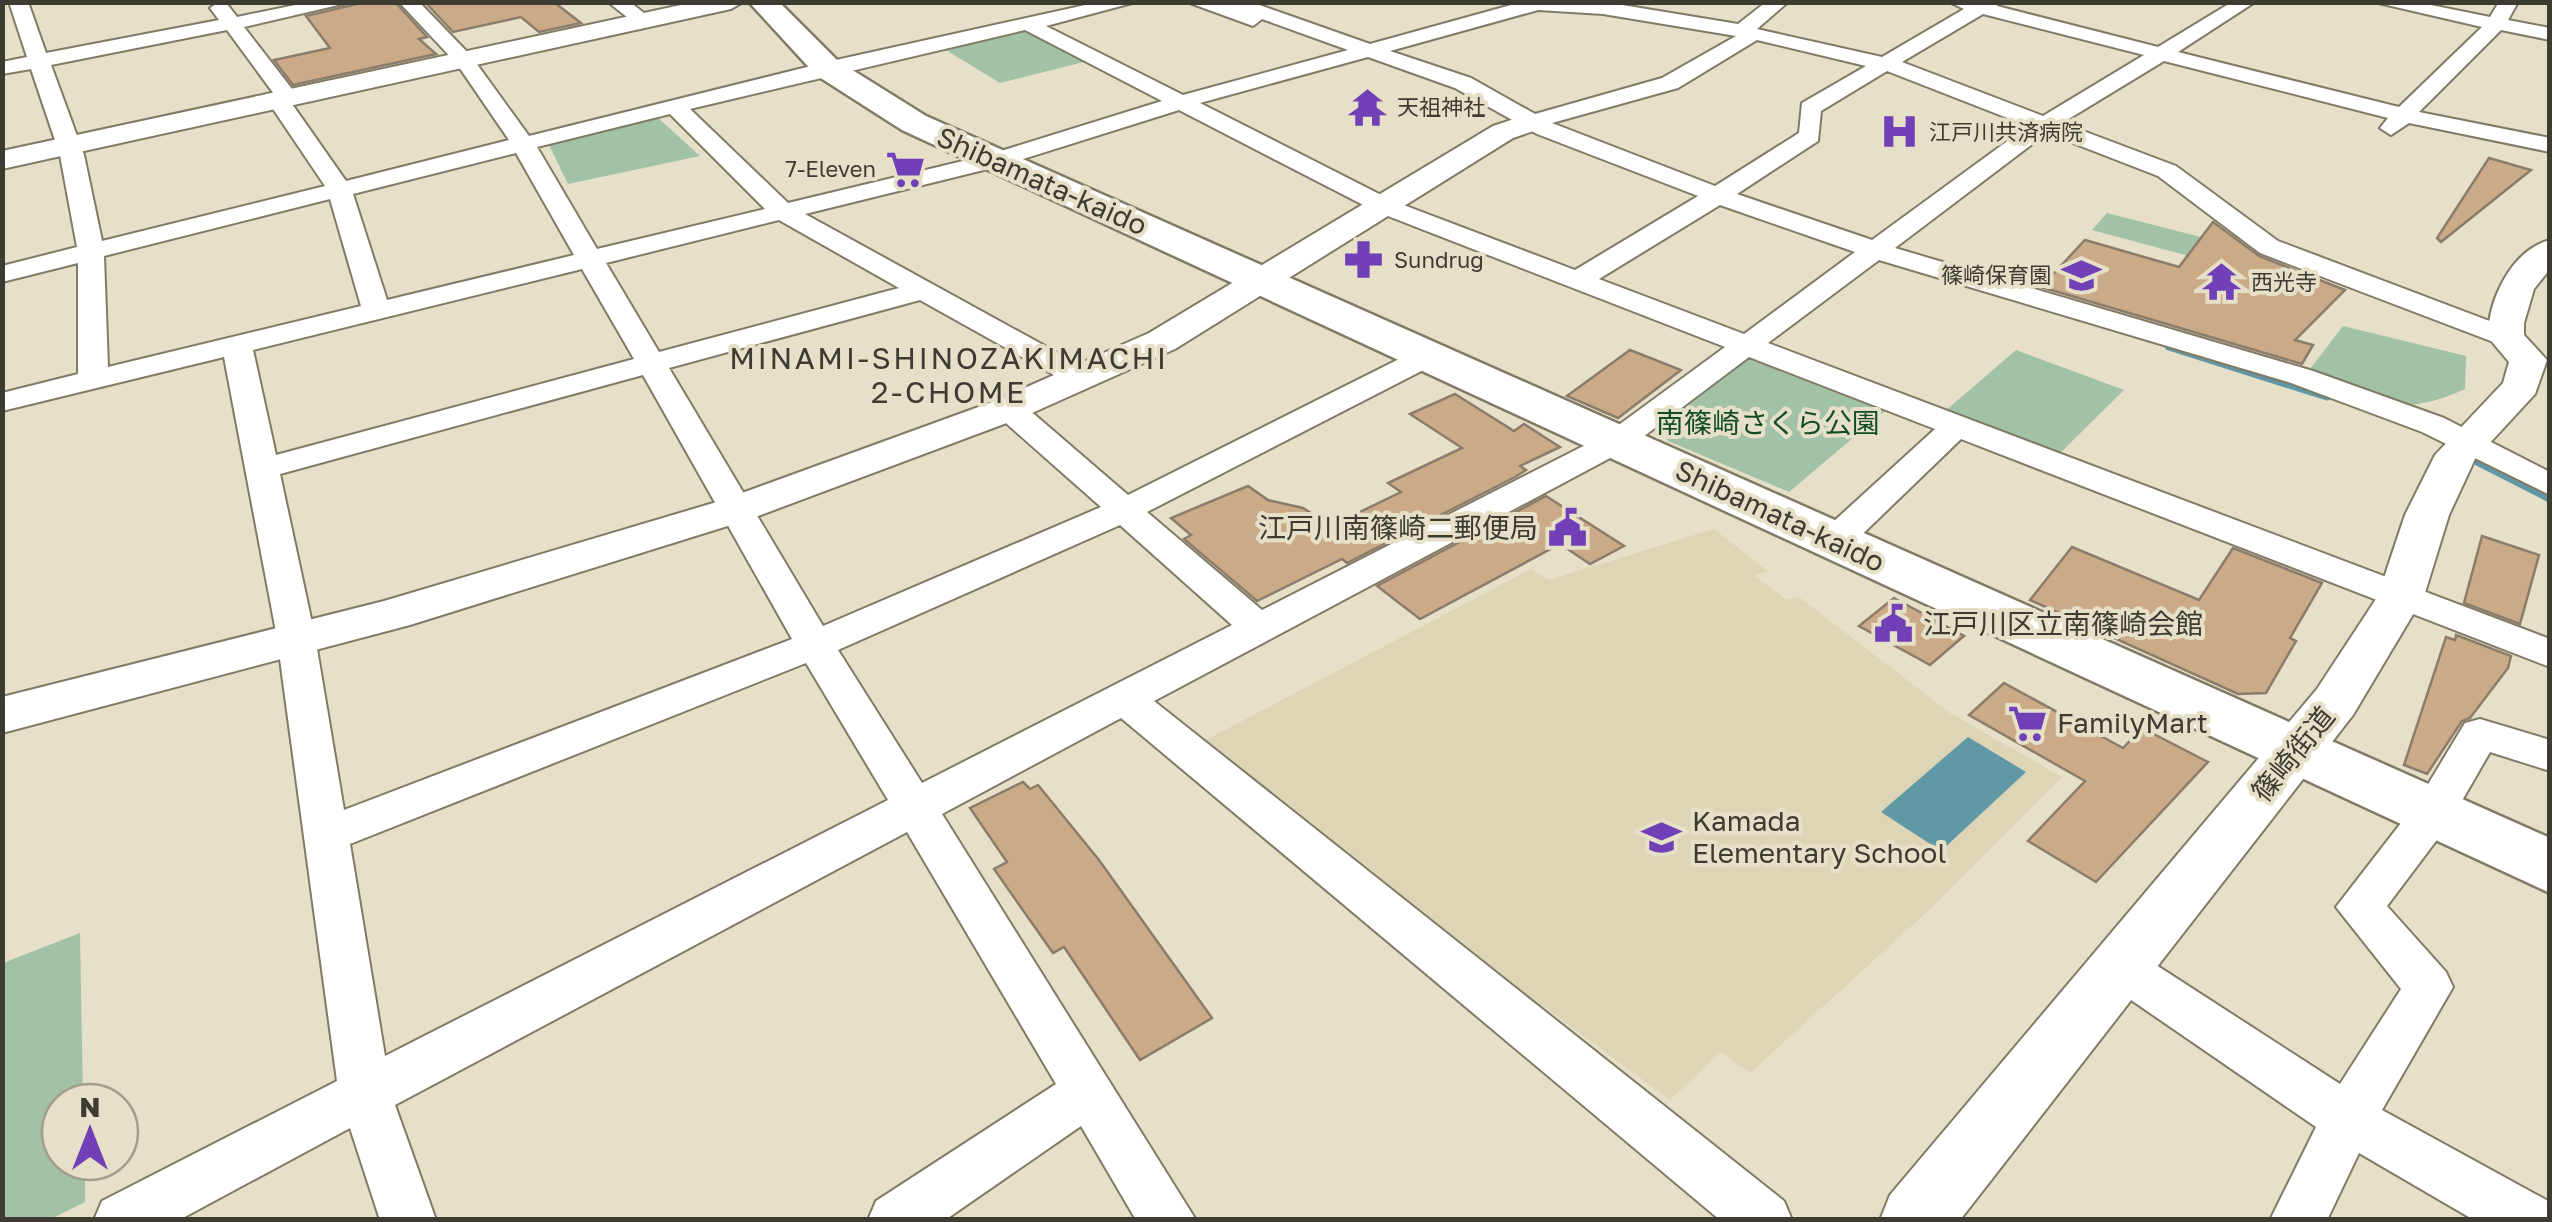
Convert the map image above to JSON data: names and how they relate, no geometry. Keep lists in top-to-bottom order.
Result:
{
  "streets": {
    "main road": ["Shibamata-kaido"],
    "street": ["篠崎街道"]
  },
  "crossings": [
    ["Shibamata-kaido", "篠崎街道"]
  ],
  "districts": ["MINAMI-SHINOZAKIMACHI 2-CHOME"],
  "parks": ["南篠崎さくら公園"],
  "places": {
    "temple": ["天祖神社", "西光寺"],
    "hospital": ["江戸川共済病院"],
    "supermarket": ["7-Eleven", "FamilyMart"],
    "pharmacy": ["Sundrug"],
    "school or university": ["篠崎保育園", "Kamada Elementary School"],
    "public building": ["江戸川南篠崎二郵便局", "江戸川区立南篠崎会館"]
  },
  "north": "top"
}
